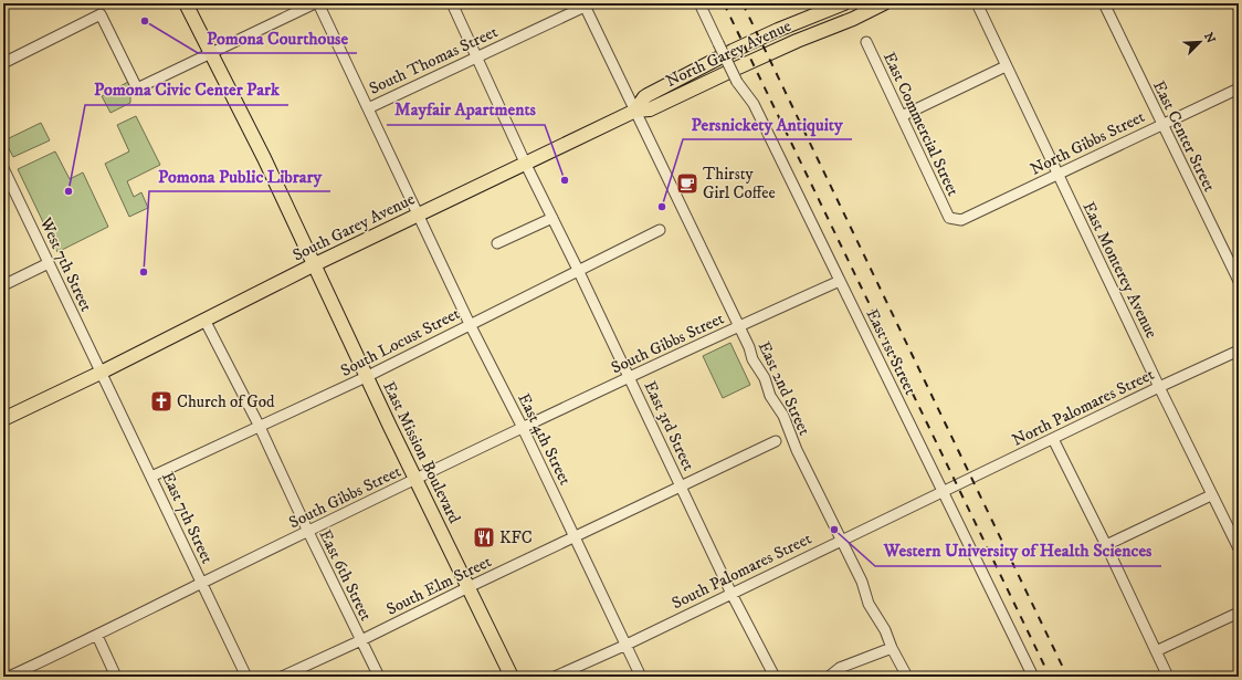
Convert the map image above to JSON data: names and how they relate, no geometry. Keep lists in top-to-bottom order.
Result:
{
  "streets": {
    "main road": ["North Garey Avenue", "South Garey Avenue", "East Mission Boulevard"],
    "street": [
      "South Thomas Street",
      "East Commercial Street",
      "East Center Street",
      "North Gibbs Street",
      "West 7th Street",
      "East Monterey Avenue",
      "South Locust Street",
      "South Gibbs Street",
      "East 1st Street",
      "East 2nd Street",
      "North Palomares Street",
      "East 3rd Street",
      "East 4th Street",
      "East 7th Street",
      "South Palomares Street",
      "East 6th Street",
      "South Elm Street"
    ]
  },
  "crossings": [
    ["North Garey Avenue", "South Garey Avenue"],
    ["North Garey Avenue", "East 2nd Street"],
    ["South Thomas Street", "East 2nd Street"],
    ["South Thomas Street", "East 3rd Street"],
    ["South Thomas Street", "East 4th Street"],
    ["East Commercial Street", "North Gibbs Street"],
    ["East Center Street", "North Gibbs Street"],
    ["North Gibbs Street", "East Monterey Avenue"],
    ["South Garey Avenue", "West 7th Street"],
    ["South Garey Avenue", "East 2nd Street"],
    ["South Garey Avenue", "East 3rd Street"],
    ["South Garey Avenue", "East 4th Street"],
    ["South Garey Avenue", "East Mission Boulevard"],
    ["South Garey Avenue", "East 7th Street"],
    ["South Garey Avenue", "East 6th Street"],
    ["West 7th Street", "East 7th Street"],
    ["East Monterey Avenue", "North Palomares Street"],
    ["South Locust Street", "East 3rd Street"],
    ["South Locust Street", "East 4th Street"],
    ["South Locust Street", "East Mission Boulevard"],
    ["South Locust Street", "East 7th Street"],
    ["South Locust Street", "East 6th Street"],
    ["South Gibbs Street", "East 1st Street"],
    ["South Gibbs Street", "East 2nd Street"],
    ["South Gibbs Street", "East 3rd Street"],
    ["South Gibbs Street", "East 4th Street"],
    ["South Gibbs Street", "East Mission Boulevard"],
    ["South Gibbs Street", "East 7th Street"],
    ["South Gibbs Street", "East 6th Street"],
    ["East 1st Street", "North Palomares Street"],
    ["East 1st Street", "South Palomares Street"],
    ["East 2nd Street", "South Palomares Street"],
    ["North Palomares Street", "South Palomares Street"],
    ["East 3rd Street", "South Palomares Street"],
    ["East 3rd Street", "South Elm Street"],
    ["East 4th Street", "South Palomares Street"],
    ["East 4th Street", "South Elm Street"],
    ["East Mission Boulevard", "South Elm Street"],
    ["East 6th Street", "South Elm Street"]
  ],
  "places": {
    "other": [
      "Pomona Courthouse",
      "Mayfair Apartments",
      "Pomona Civic Center Park",
      "Persnickety Antiquity",
      "Pomona Public Library",
      "Western University of Health Sciences"
    ],
    "cafe": ["Thirsty Girl Coffee"],
    "church": ["Church of God"],
    "restaurant": ["KFC"]
  },
  "north": "top right"
}
